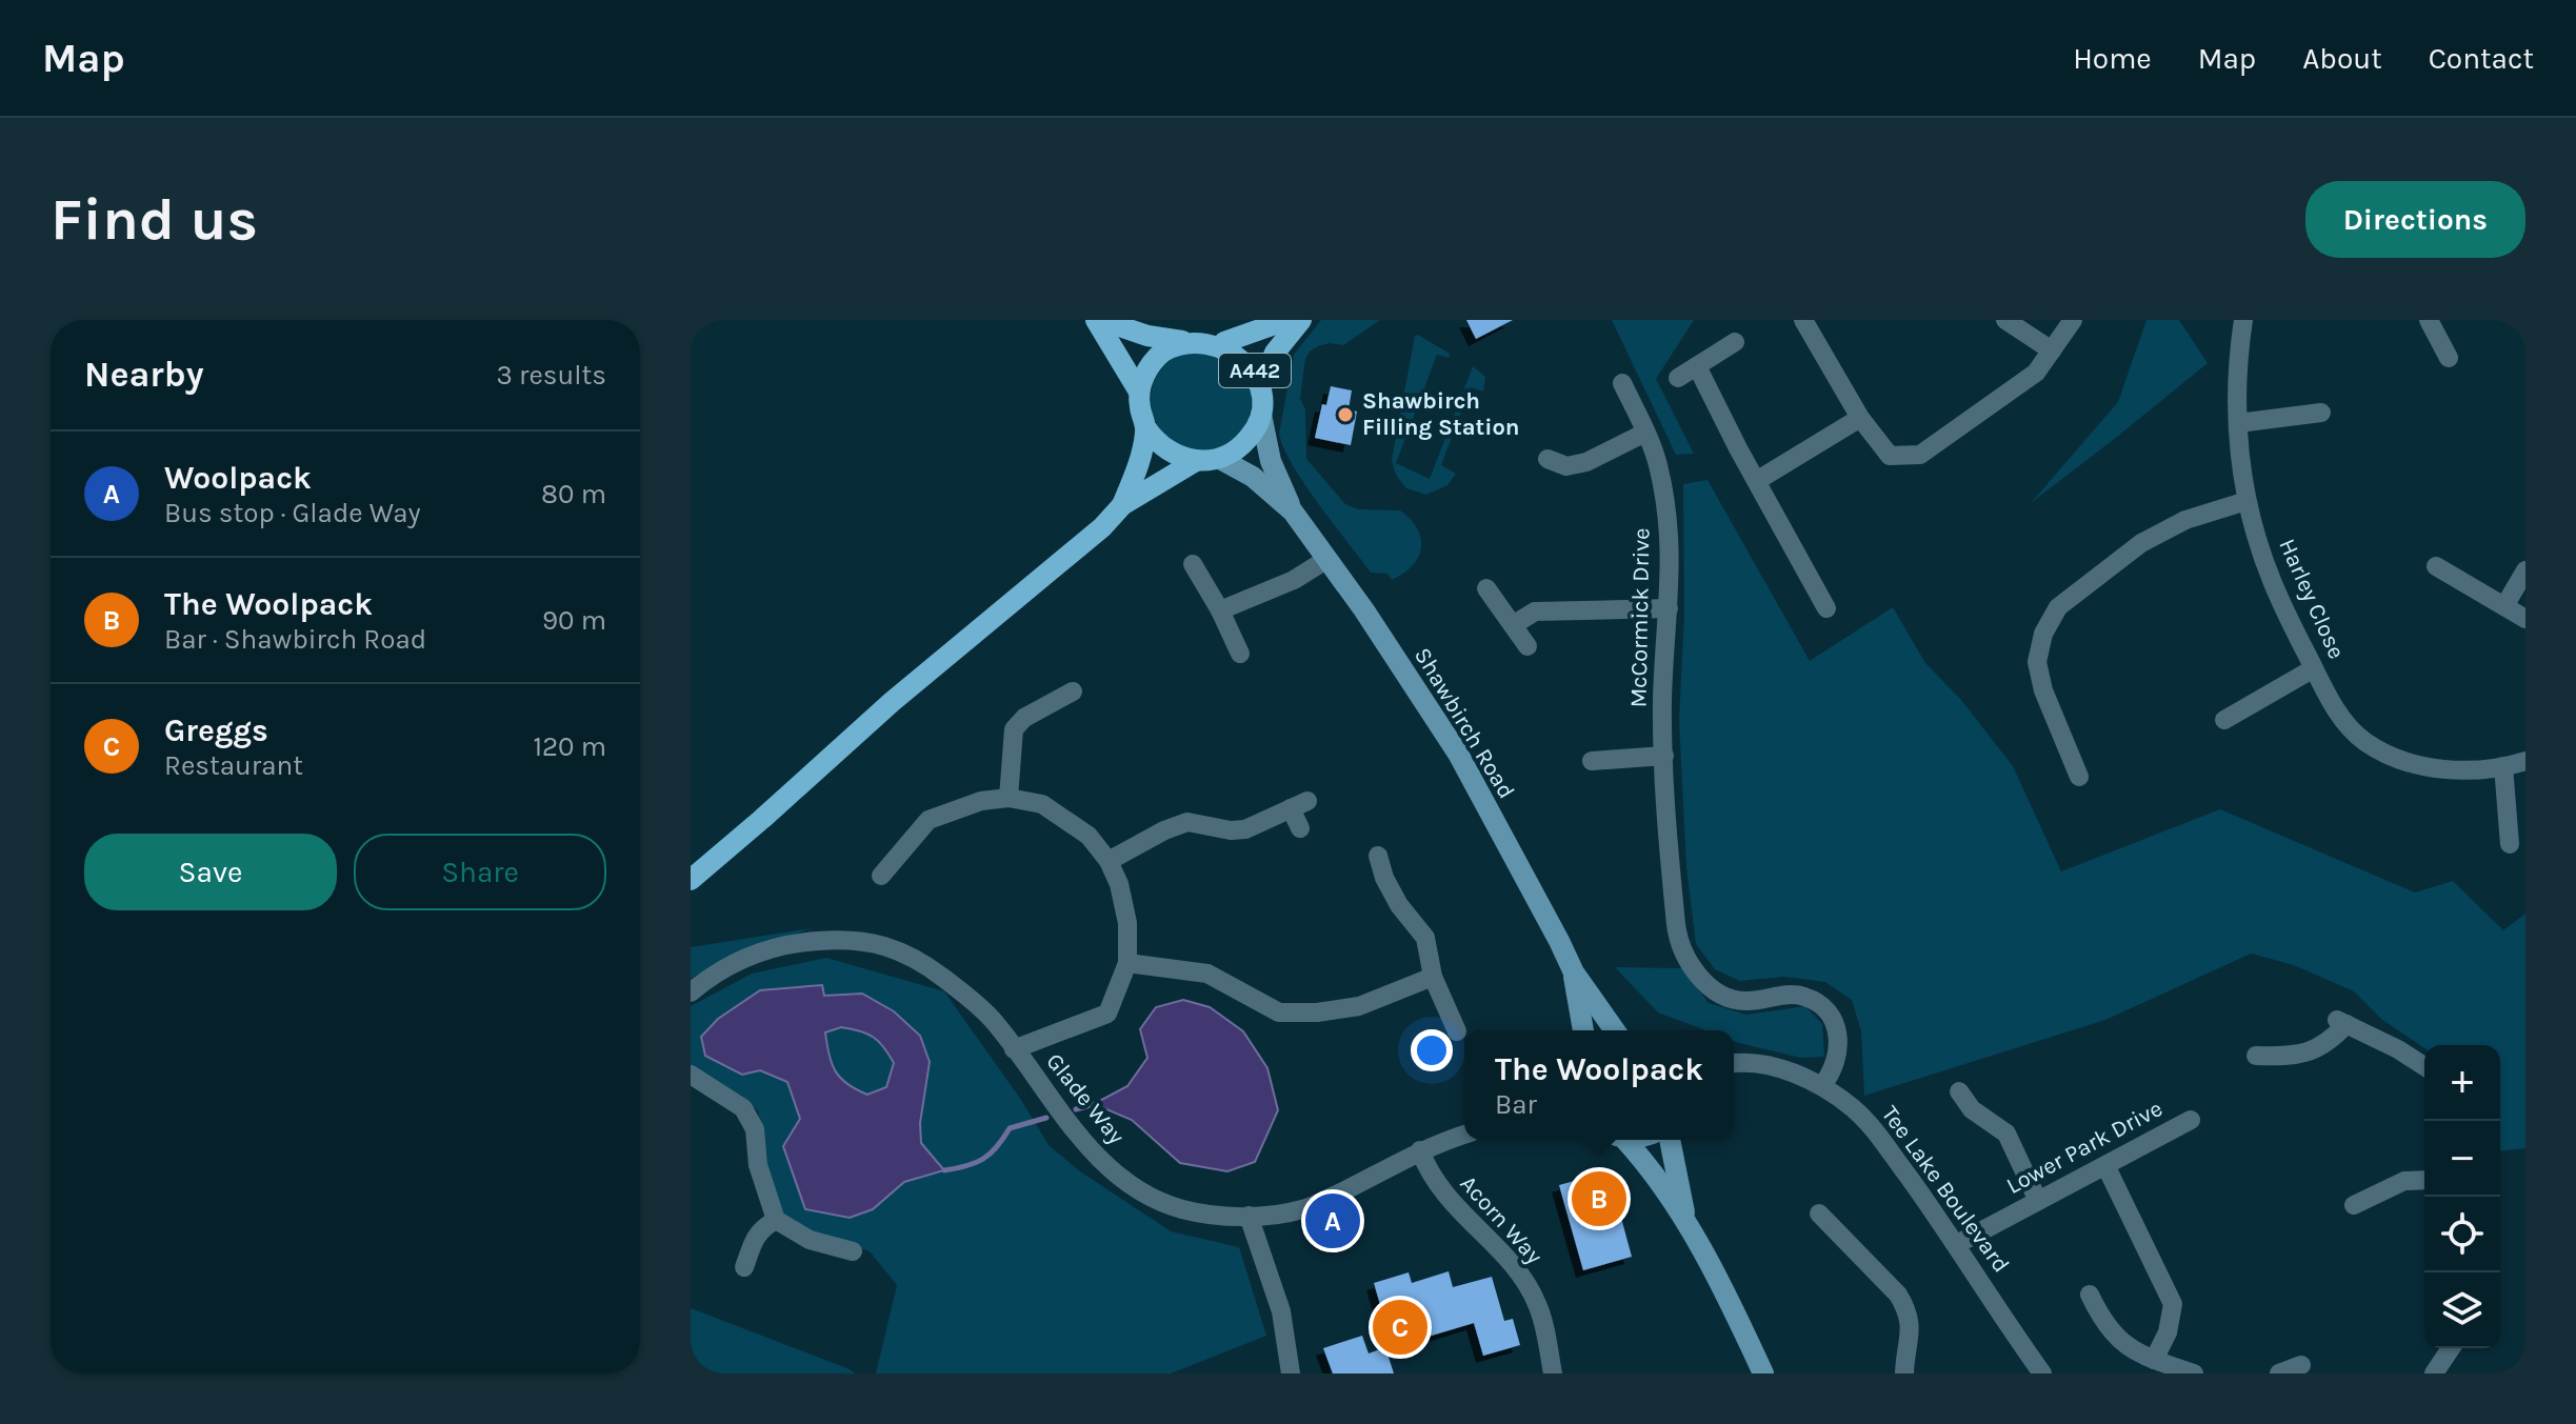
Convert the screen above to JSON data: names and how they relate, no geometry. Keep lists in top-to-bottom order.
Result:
{
  "streets": {
    "main road": ["A442", "Shawbirch Road"],
    "street": [
      "Harley Close",
      "McCormick Drive",
      "Glade Way",
      "Lower Park Drive",
      "Tee Lake Boulevard",
      "Acorn Way"
    ]
  },
  "crossings": [
    ["A442", "Shawbirch Road"],
    ["McCormick Drive", "Tee Lake Boulevard"],
    ["Glade Way", "Acorn Way"],
    ["Lower Park Drive", "Tee Lake Boulevard"]
  ],
  "places": ["Shawbirch Filling Station"],
  "page": {
    "header": "Map",
    "nav": [
      "Home",
      "Map",
      "About",
      "Contact"
    ],
    "buttons": [
      "Directions",
      ["Save", "Share"]
    ],
    "title": "Find us",
    "heading": ["Nearby", "3 results"],
    "list": [
      {
        "mark": "A",
        "name": "Woolpack",
        "note": "Bus stop · Glade Way",
        "value": "80 m"
      },
      {
        "mark": "B",
        "name": "The Woolpack",
        "note": "Bar · Shawbirch Road",
        "value": "90 m"
      },
      {
        "mark": "C",
        "name": "Greggs",
        "note": "Restaurant",
        "value": "120 m"
      }
    ],
    "popup": ["The Woolpack", "Bar"],
    "map_buttons": ["+", "−"],
    "pins": ["B", "A", "C"]
  }
}
